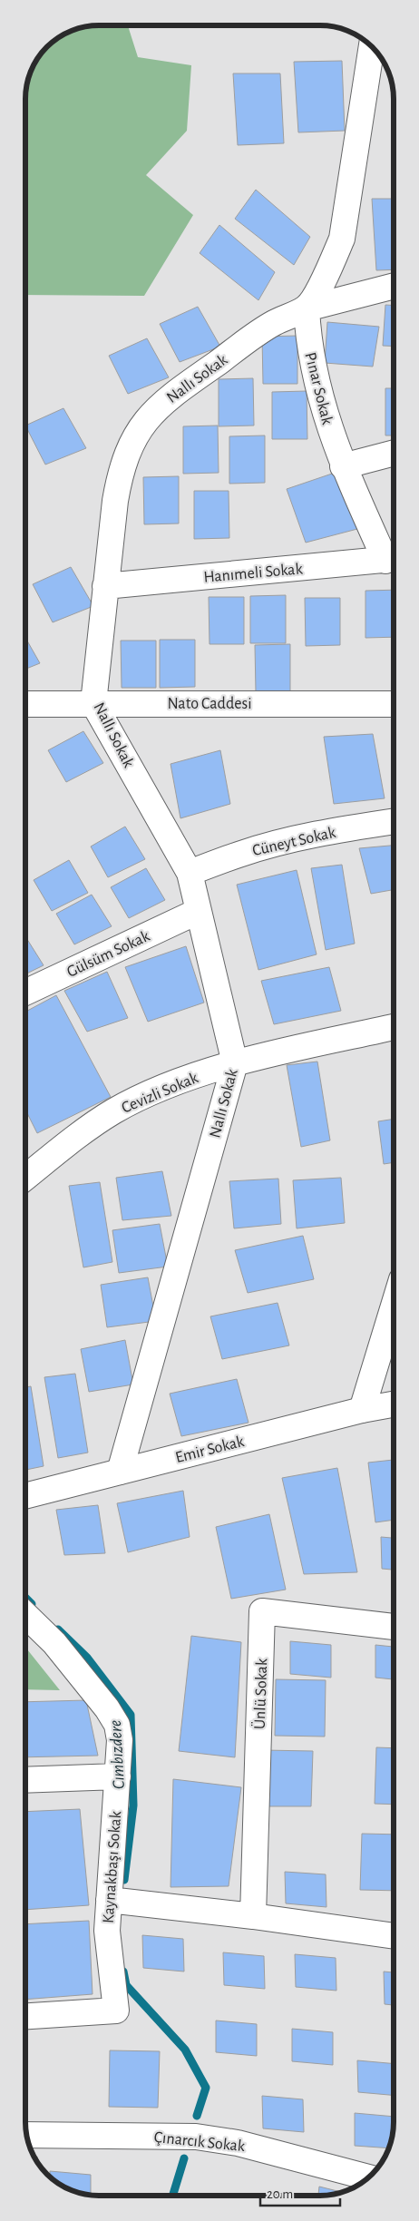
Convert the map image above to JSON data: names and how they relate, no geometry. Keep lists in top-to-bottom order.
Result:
{
  "streets": {
    "street": [
      "Nallı Sokak",
      "Pınar Sokak",
      "Hanımeli Sokak",
      "Nato Caddesi",
      "Cüneyt Sokak",
      "Gülsüm Sokak",
      "Cevizli Sokak",
      "Emir Sokak",
      "Ünlü Sokak",
      "Kaynakbaşı Sokak",
      "Çınarcık Sokak"
    ]
  },
  "crossings": [
    ["Nallı Sokak", "Pınar Sokak"],
    ["Nallı Sokak", "Hanımeli Sokak"],
    ["Nallı Sokak", "Nato Caddesi"],
    ["Nallı Sokak", "Cüneyt Sokak"],
    ["Nallı Sokak", "Gülsüm Sokak"],
    ["Nallı Sokak", "Cevizli Sokak"],
    ["Nallı Sokak", "Emir Sokak"],
    ["Pınar Sokak", "Hanımeli Sokak"]
  ],
  "water": ["Cımbızdere"],
  "scale_bar": "20 m"
}
